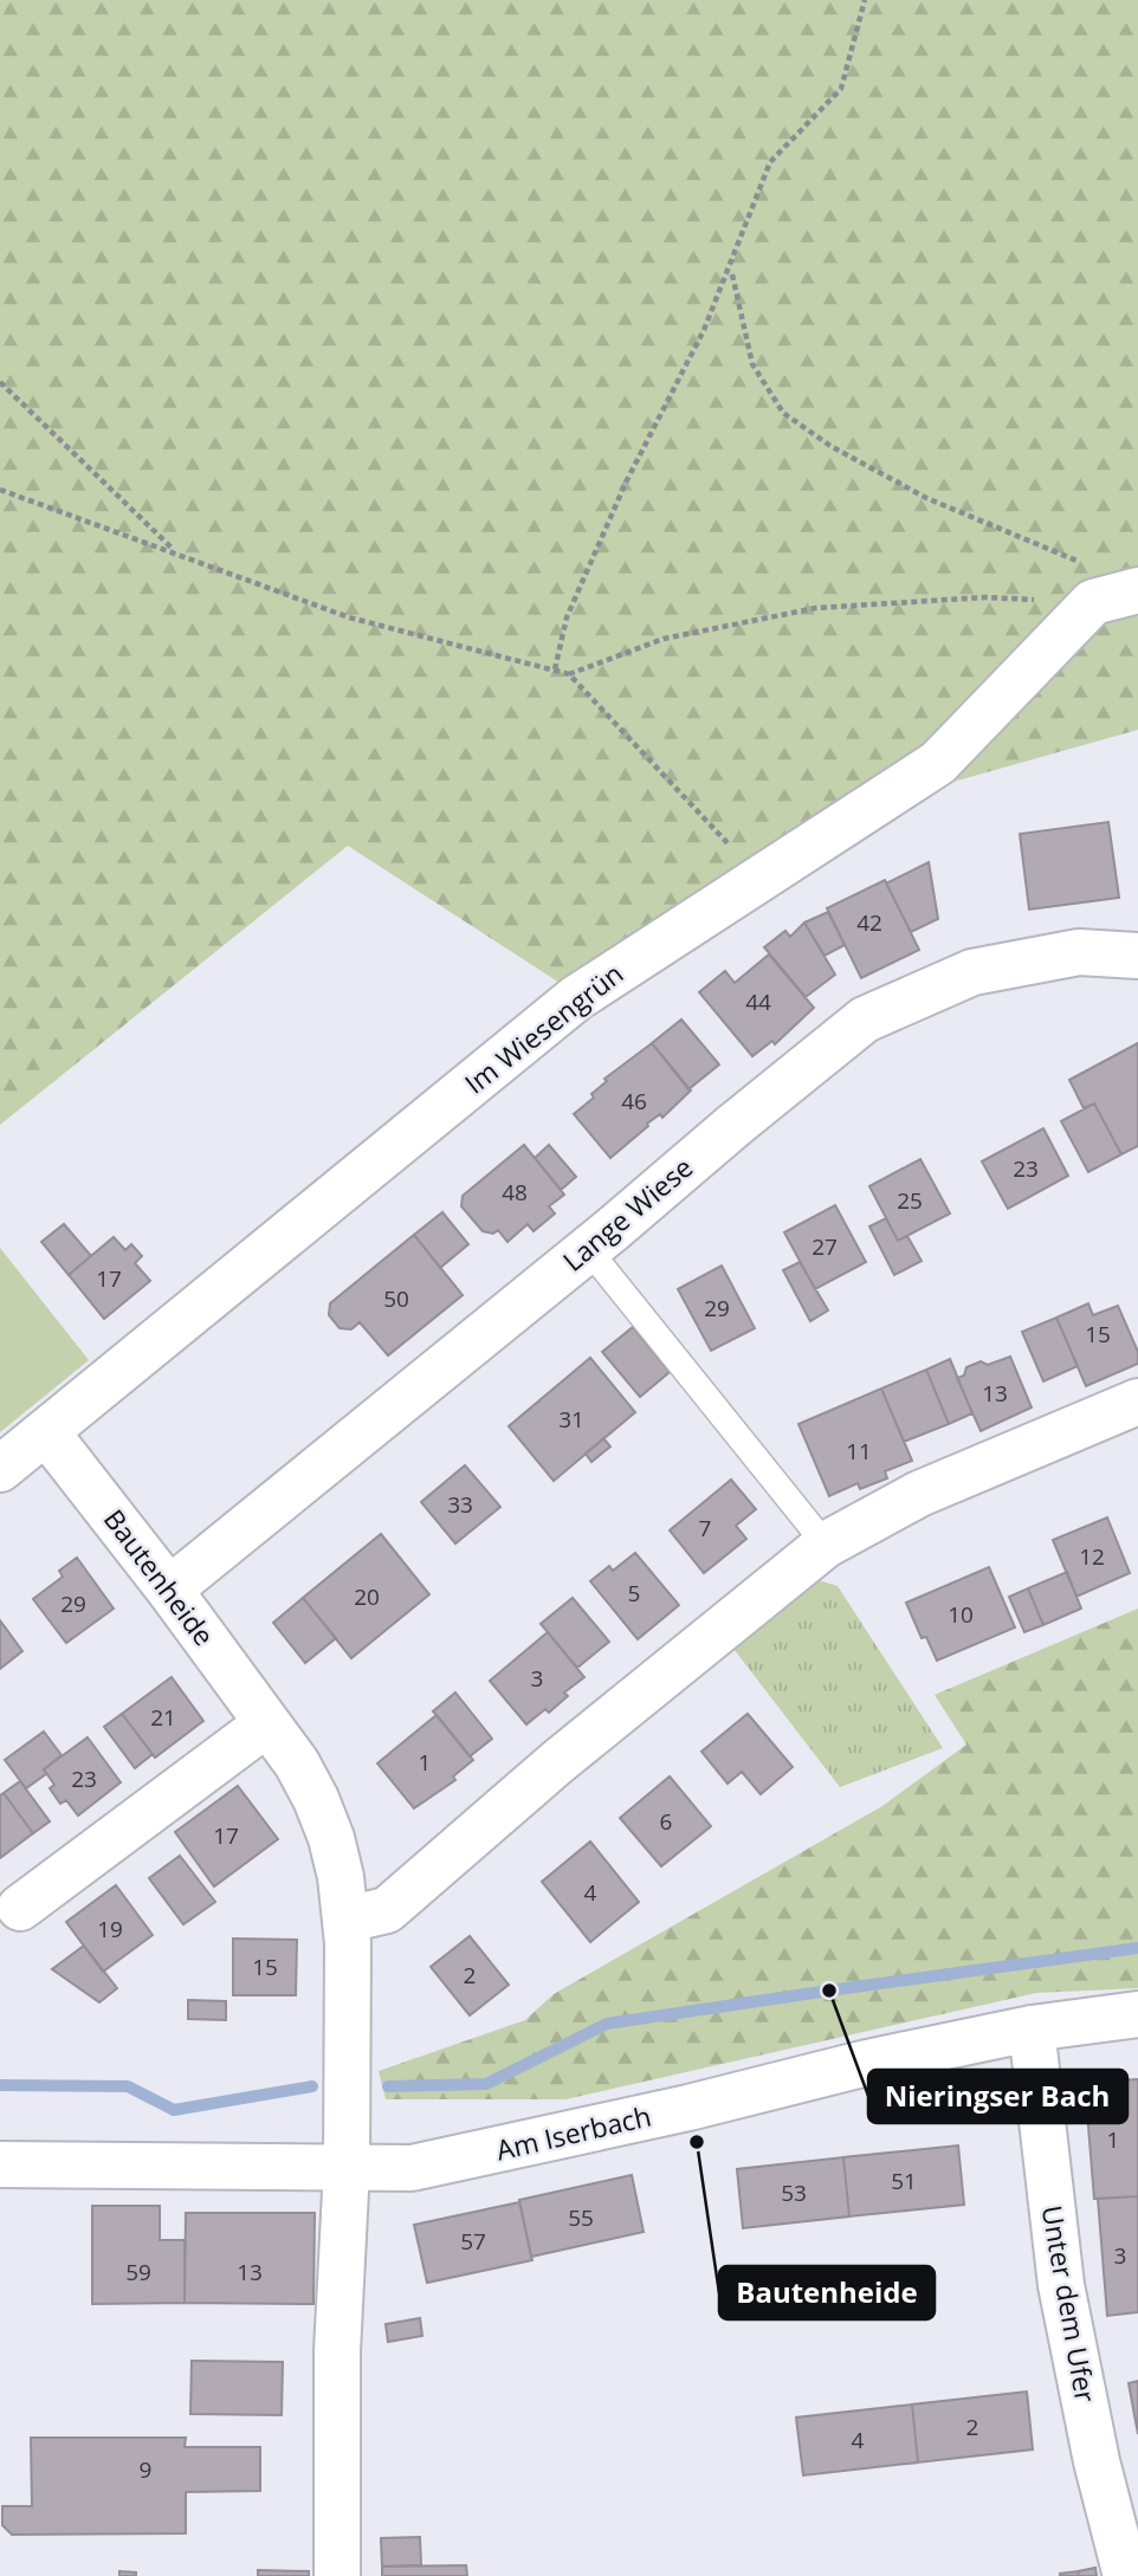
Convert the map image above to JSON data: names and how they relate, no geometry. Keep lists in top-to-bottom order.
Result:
{
  "streets": {
    "street": [
      "Im Wiesengrün",
      "Lange Wiese",
      "Bautenheide",
      "Am Iserbach",
      "Unter dem Ufer"
    ]
  },
  "crossings": [
    ["Im Wiesengrün", "Bautenheide"],
    ["Lange Wiese", "Bautenheide"],
    ["Bautenheide", "Am Iserbach"],
    ["Am Iserbach", "Unter dem Ufer"]
  ],
  "places": ["Nieringser Bach", "Bautenheide"],
  "house_numbers": [
    "42",
    "44",
    "46",
    "23",
    "48",
    "25",
    "27",
    "17",
    "50",
    "29",
    "15",
    "13",
    "31",
    "11",
    "33",
    "7",
    "12",
    "5",
    "20",
    "29",
    "10",
    "3",
    "21",
    "1",
    "23",
    "6",
    "17",
    "4",
    "19",
    "15",
    "2",
    "1",
    "51",
    "53",
    "55",
    "57",
    "3",
    "59",
    "13",
    "2",
    "4",
    "9"
  ]
}
